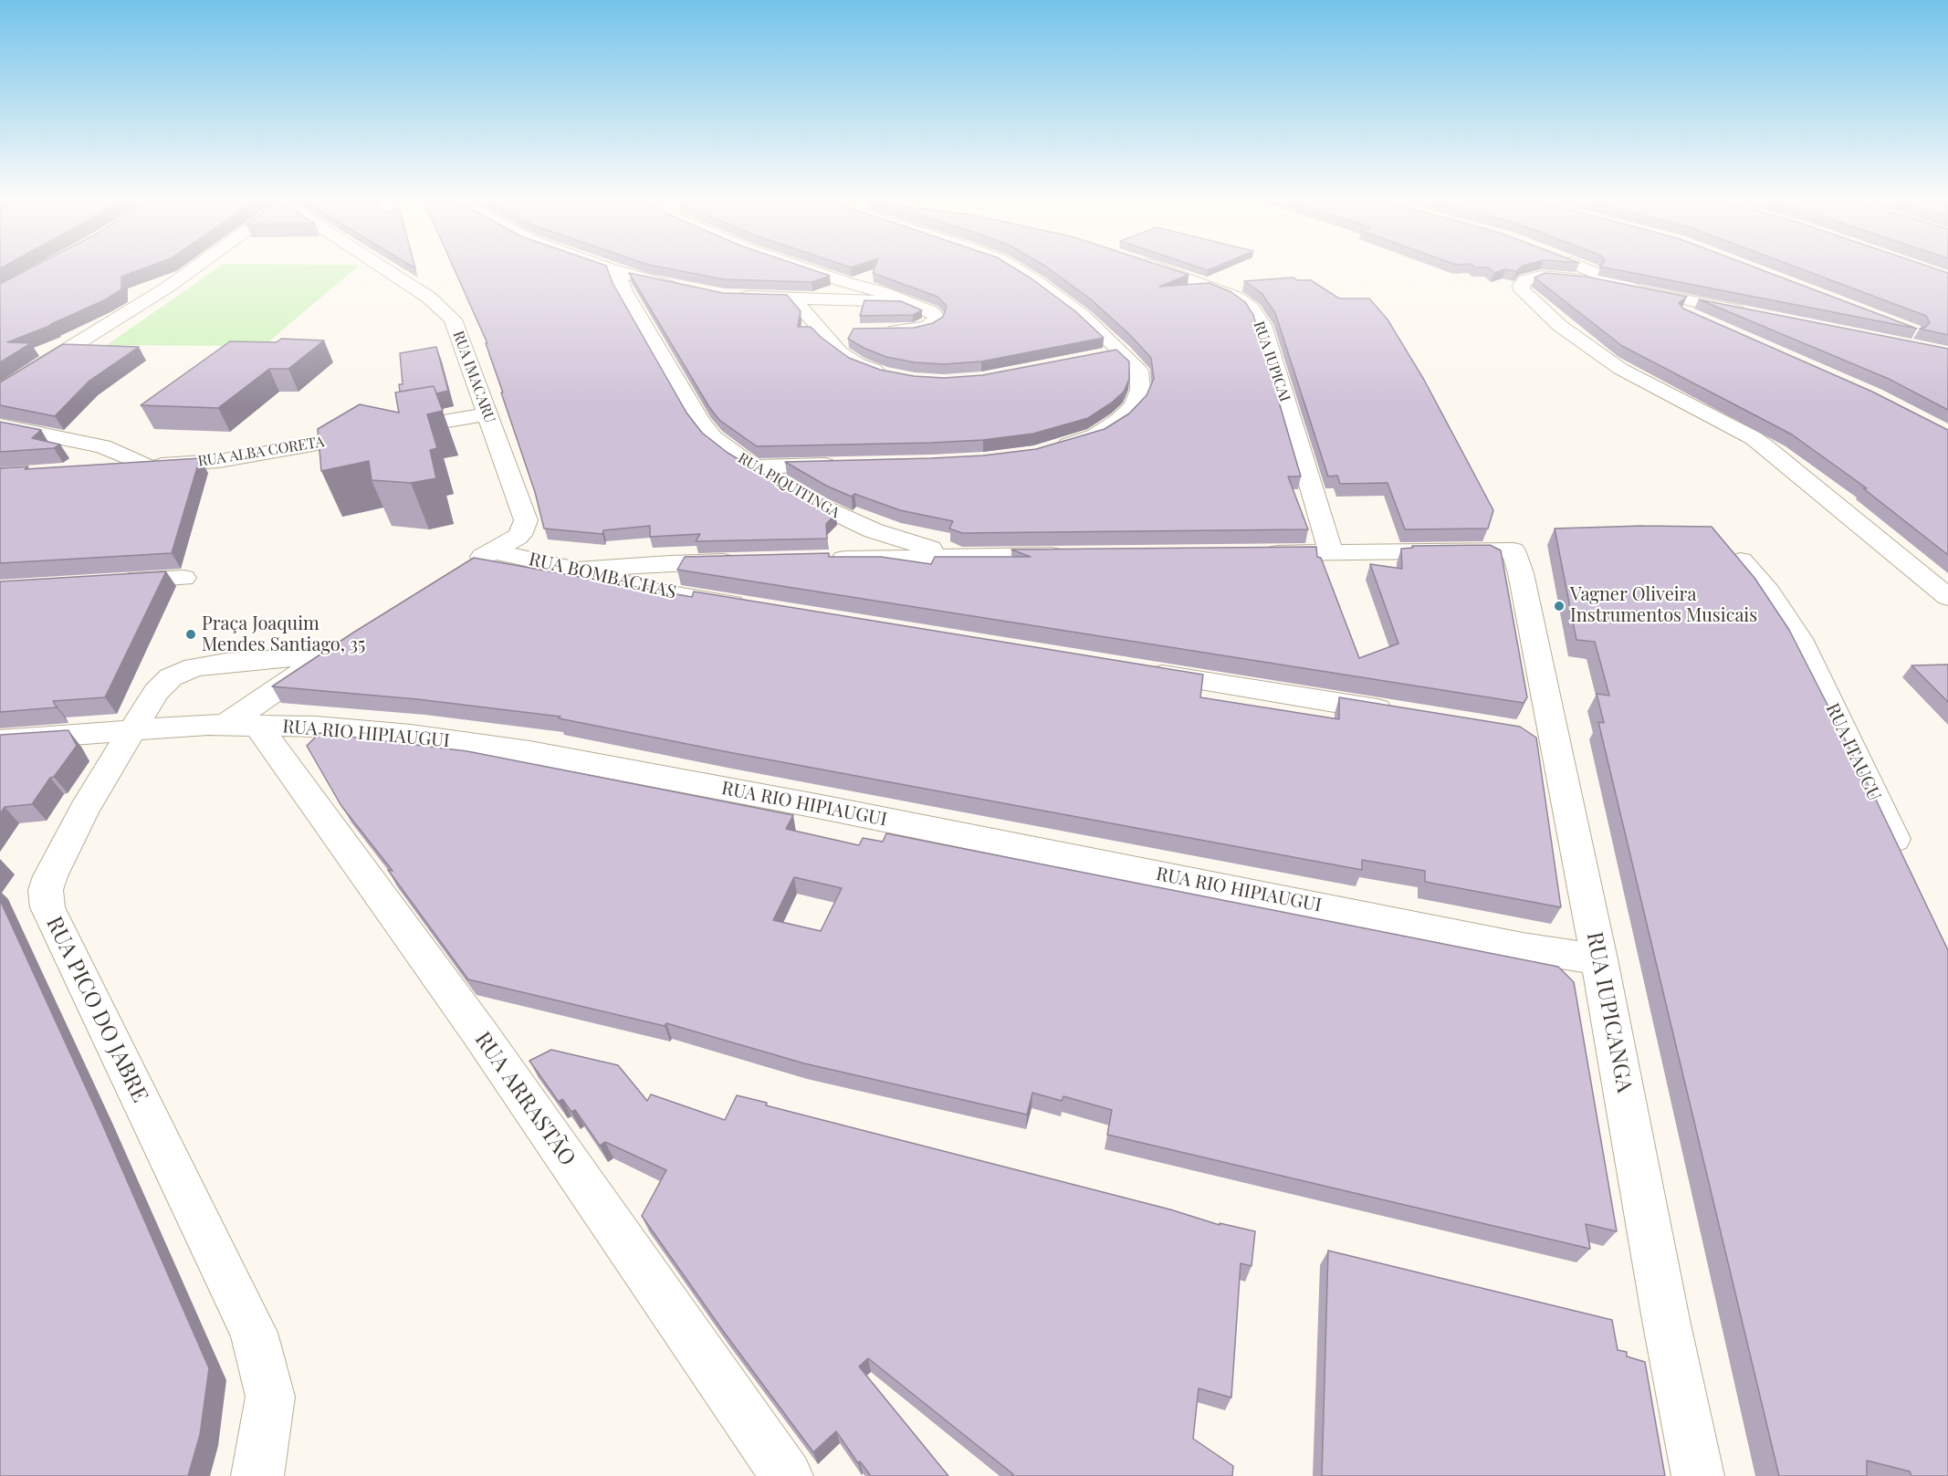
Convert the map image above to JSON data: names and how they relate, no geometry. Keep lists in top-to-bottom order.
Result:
{
  "streets": {
    "street": [
      "RUA IUPICAI",
      "RUA IMACARU",
      "RUA ALBA CORETA",
      "RUA PIQUITINGA",
      "RUA BOMBACHAS",
      "RUA RIO HIPIAUGUI",
      "RUA ITAUCU",
      "RUA PICO DO JABRE",
      "RUA IUPICANGA",
      "RUA ARRASTÃO"
    ]
  },
  "crossings": [
    ["RUA IUPICAI", "RUA IUPICANGA"],
    ["RUA IMACARU", "RUA ALBA CORETA"],
    ["RUA IMACARU", "RUA BOMBACHAS"],
    ["RUA RIO HIPIAUGUI", "RUA PICO DO JABRE"],
    ["RUA RIO HIPIAUGUI", "RUA IUPICANGA"],
    ["RUA RIO HIPIAUGUI", "RUA ARRASTÃO"],
    ["RUA PICO DO JABRE", "RUA ARRASTÃO"]
  ],
  "places": ["Vagner Oliveira Instrumentos Musicais", "Praça Joaquim Mendes Santiago, 35"]
}
